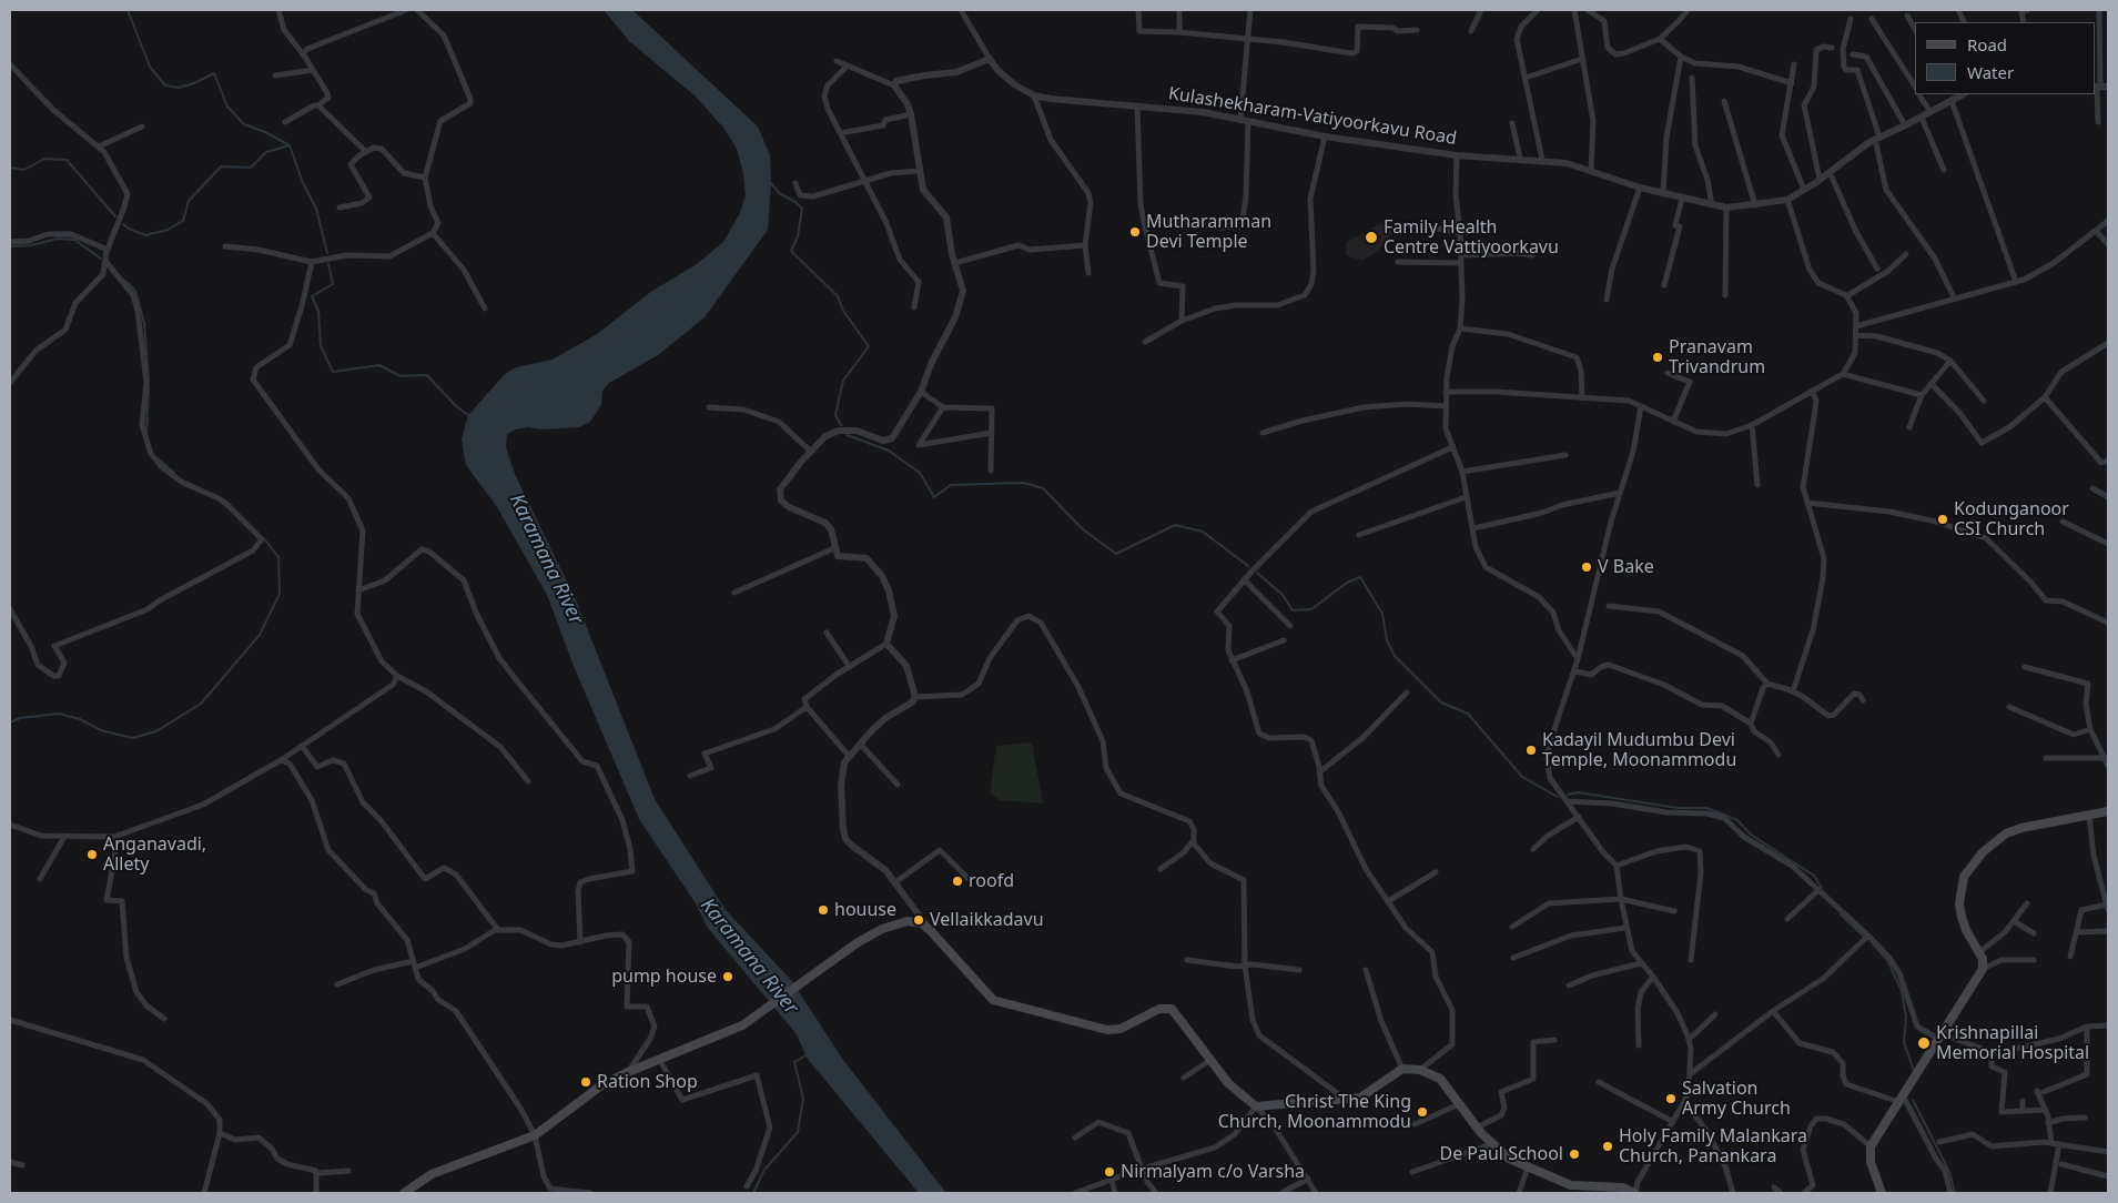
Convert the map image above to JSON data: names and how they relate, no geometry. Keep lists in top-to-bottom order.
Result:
{
  "streets": {
    "street": ["Kulashekharam-Vatiyoorkavu Road"]
  },
  "water": ["Karamana River"],
  "places": [
    "Mutharamman Devi Temple",
    "Family Health Centre Vattiyoorkavu",
    "Pranavam Trivandrum",
    "Kodunganoor CSI Church",
    "V Bake",
    "Kadayil Mudumbu Devi Temple, Moonammodu",
    "Anganavadi, Allety",
    "roofd",
    "houuse",
    "Vellaikkadavu",
    "pump house",
    "Krishnapillai Memorial Hospital",
    "Ration Shop",
    "Salvation Army Church",
    "Christ The King Church, Moonammodu",
    "Holy Family Malankara Church, Panankara",
    "De Paul School",
    "Nirmalyam c/o Varsha"
  ],
  "legend": ["Road", "Water"]
}
